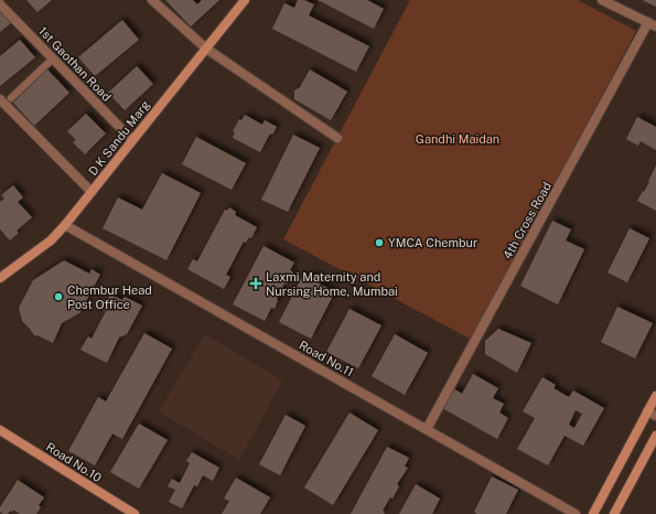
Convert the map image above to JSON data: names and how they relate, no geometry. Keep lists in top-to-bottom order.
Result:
{
  "streets": {
    "main road": ["D K Sandu Marg", "Road No.10"],
    "street": ["1st Gaothan Road", "4th Cross Road", "Road No.11"]
  },
  "crossings": [
    ["1st Gaothan Road", "D K Sandu Marg"],
    ["D K Sandu Marg", "Road No.11"],
    ["4th Cross Road", "Road No.11"]
  ],
  "parks": ["Gandhi Maidan"],
  "places": {
    "other": ["YMCA Chembur", "Chembur Head Post Office"],
    "health": ["Laxmi Maternity and Nursing Home, Mumbai"]
  }
}
